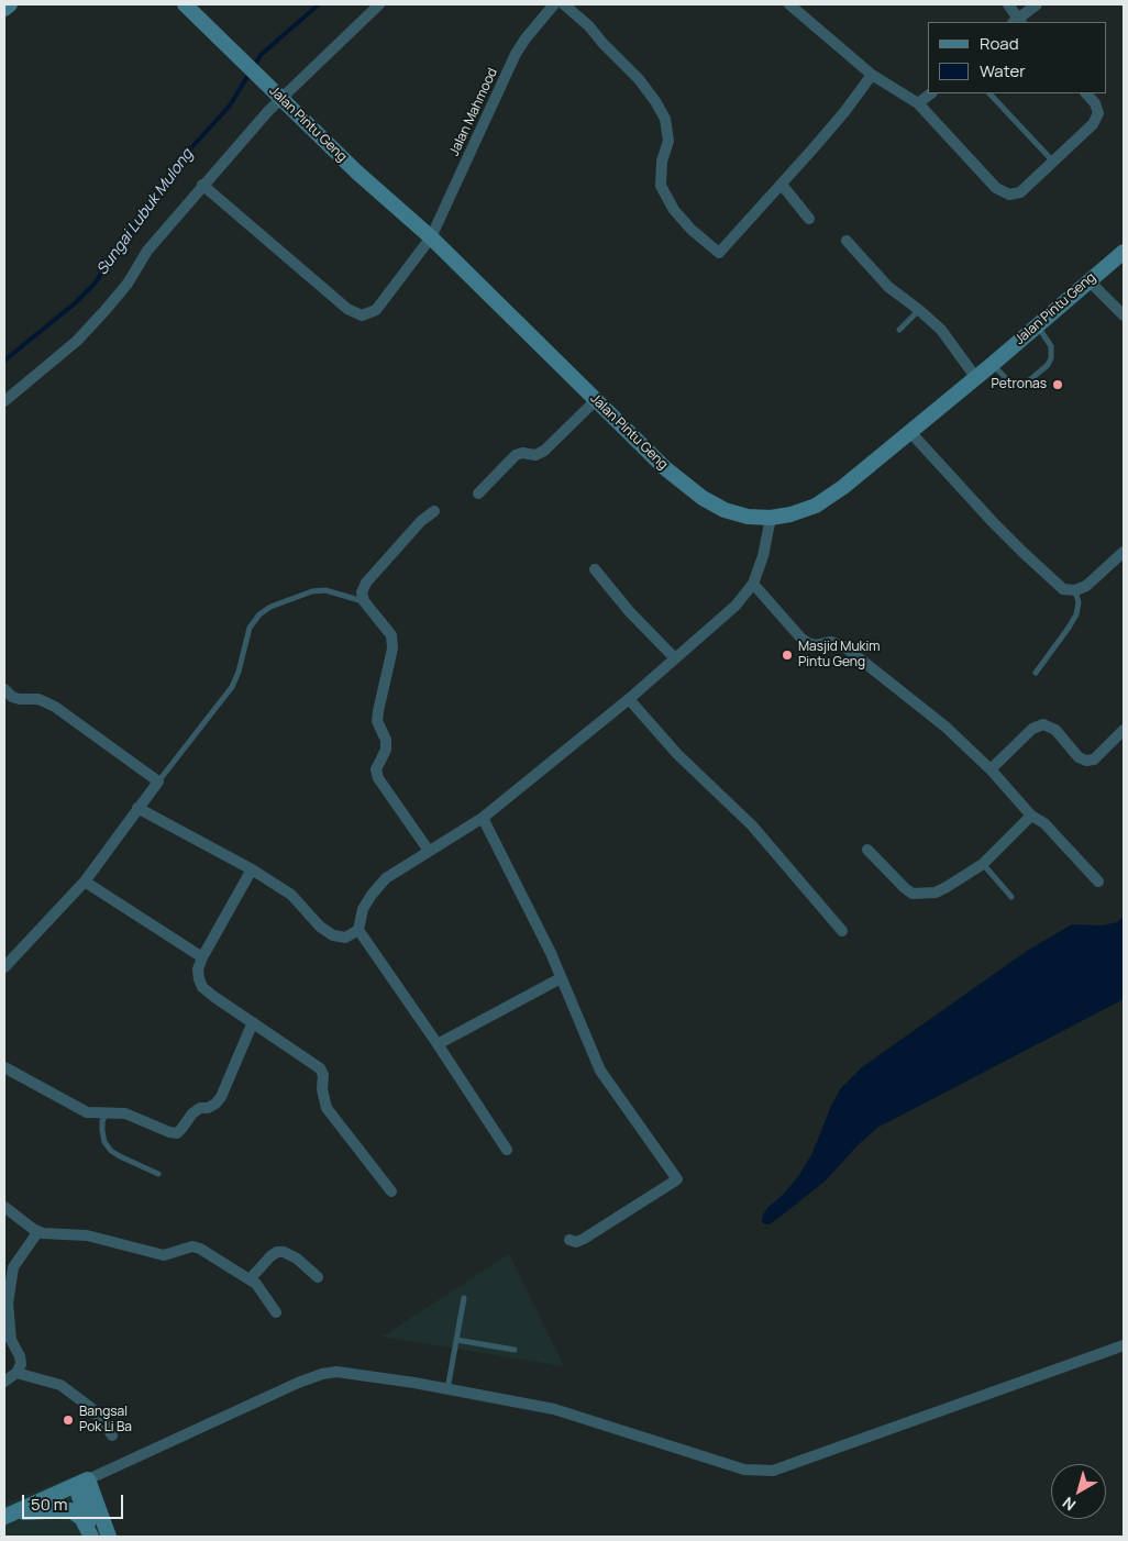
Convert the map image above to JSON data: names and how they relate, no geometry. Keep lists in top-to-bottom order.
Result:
{
  "streets": {
    "main road": ["Jalan Pintu Geng"],
    "street": ["Jalan Mahmood"]
  },
  "crossings": [
    ["Jalan Mahmood", "Jalan Pintu Geng"]
  ],
  "water": ["Sungai Lubuk Mulong"],
  "places": ["Petronas", "Masjid Mukim Pintu Geng", "Bangsal Pok Li Ba"],
  "legend": ["Road", "Water"],
  "scale_bar": "50 m",
  "north": "bottom left"
}
